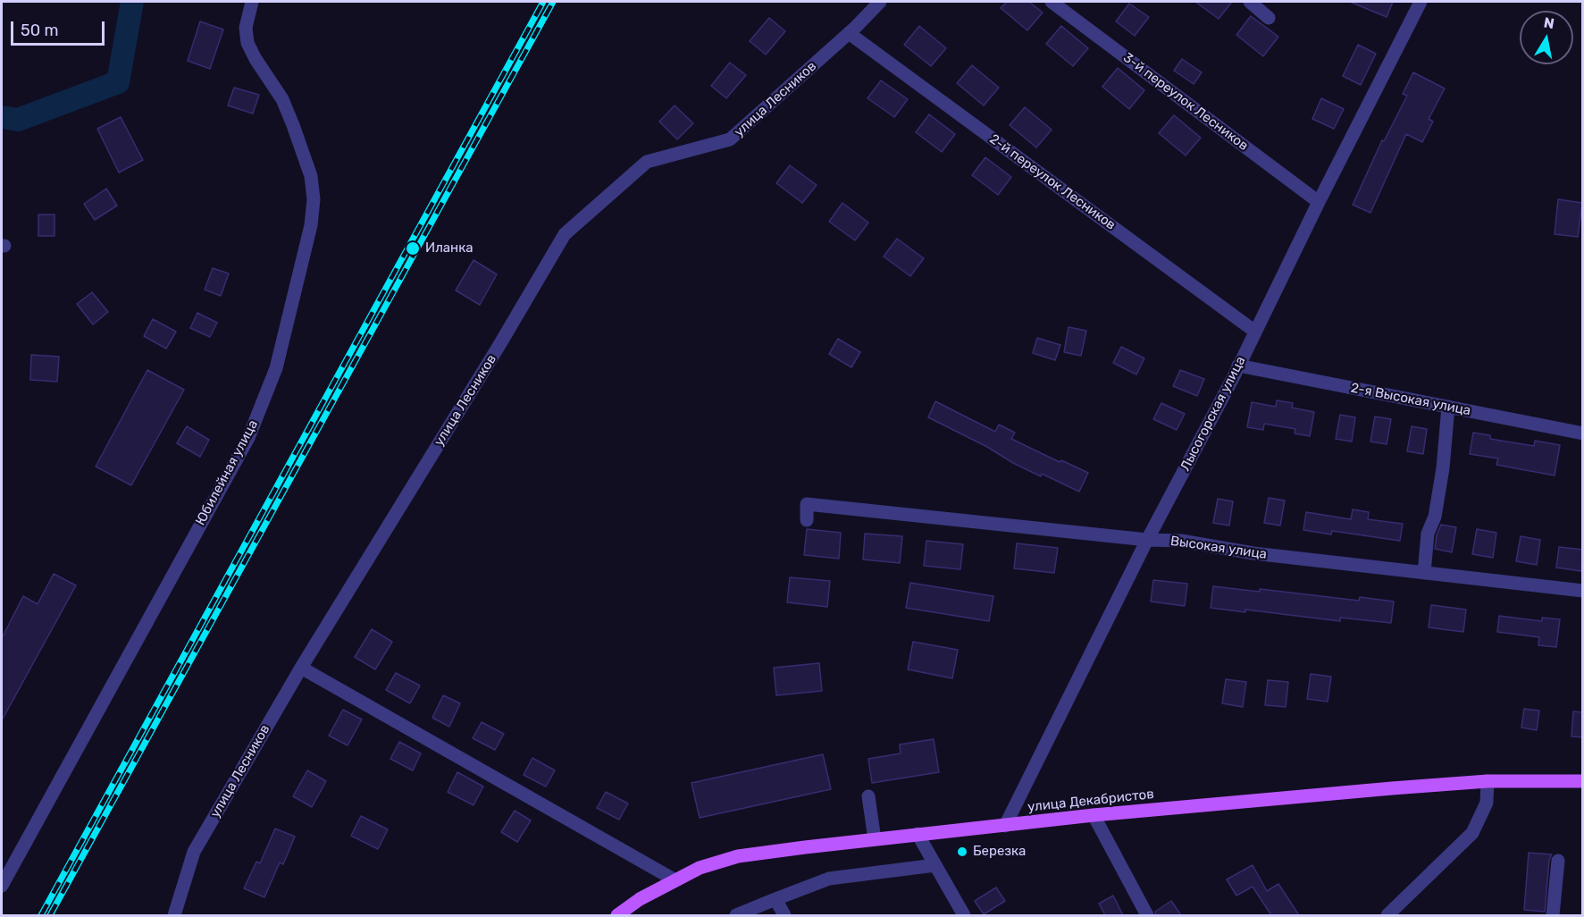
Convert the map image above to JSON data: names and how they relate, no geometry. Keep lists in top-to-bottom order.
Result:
{
  "streets": {
    "main road": ["улица Декабристов"],
    "street": [
      "улица Лесников",
      "3-й переулок Лесников",
      "2-й переулок Лесников",
      "2-я Высокая улица",
      "Лысогорская улица",
      "Юбилейная улица",
      "Высокая улица"
    ]
  },
  "crossings": [
    ["улица Лесников", "2-й переулок Лесников"],
    ["3-й переулок Лесников", "Лысогорская улица"],
    ["2-й переулок Лесников", "Лысогорская улица"],
    ["2-я Высокая улица", "Лысогорская улица"],
    ["Лысогорская улица", "Высокая улица"],
    ["Лысогорская улица", "улица Декабристов"]
  ],
  "places": ["Иланка", "Березка"],
  "scale_bar": "50 m",
  "north": "top"
}
